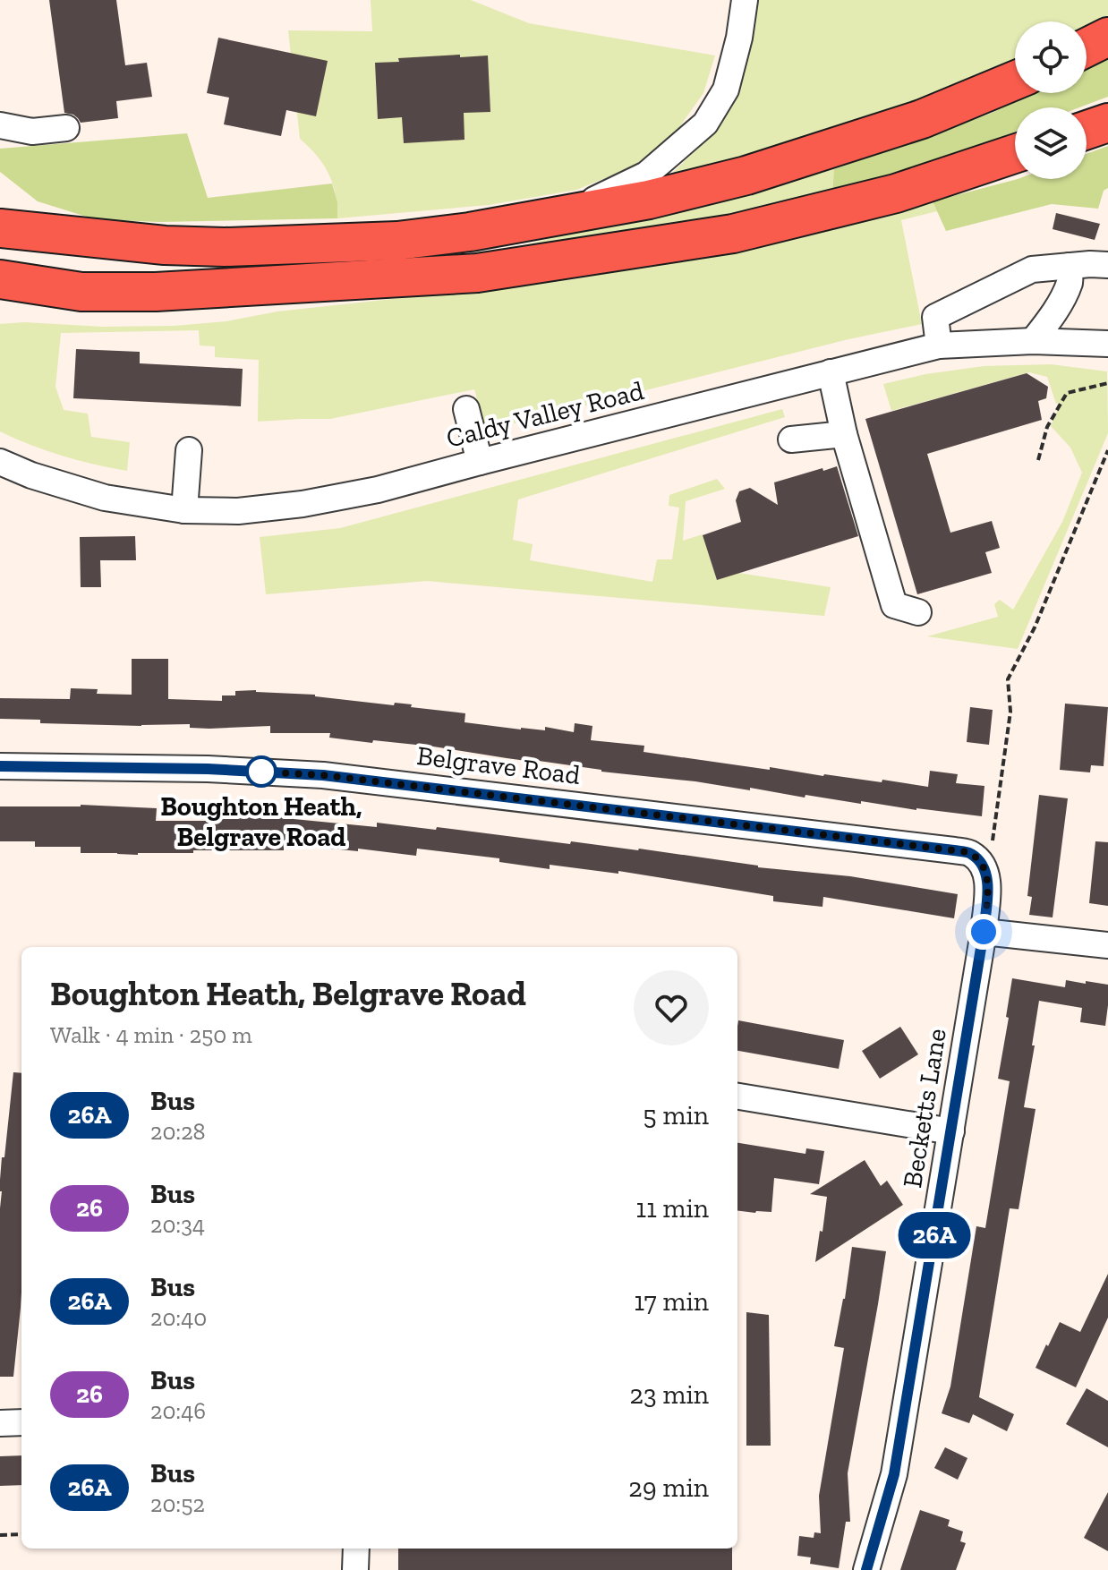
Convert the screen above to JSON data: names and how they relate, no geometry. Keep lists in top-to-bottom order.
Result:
{
  "streets": {
    "street": ["Caldy Valley Road", "Belgrave Road", "Becketts Lane"]
  },
  "crossings": [
    ["Belgrave Road", "Becketts Lane"]
  ],
  "places": ["Boughton Heath, Belgrave Road"],
  "lines": ["bus line 26A"],
  "page": {
    "on_map": "26A",
    "heading": ["Boughton Heath, Belgrave Road", "Walk · 4 min · 250 m"],
    "list": [
      {
        "mark": "26A",
        "name": "Bus",
        "note": "20:28",
        "value": "5 min"
      },
      {
        "mark": "26",
        "name": "Bus",
        "note": "20:34",
        "value": "11 min"
      },
      {
        "mark": "26A",
        "name": "Bus",
        "note": "20:40",
        "value": "17 min"
      },
      {
        "mark": "26",
        "name": "Bus",
        "note": "20:46",
        "value": "23 min"
      },
      {
        "mark": "26A",
        "name": "Bus",
        "note": "20:52",
        "value": "29 min"
      }
    ]
  }
}
